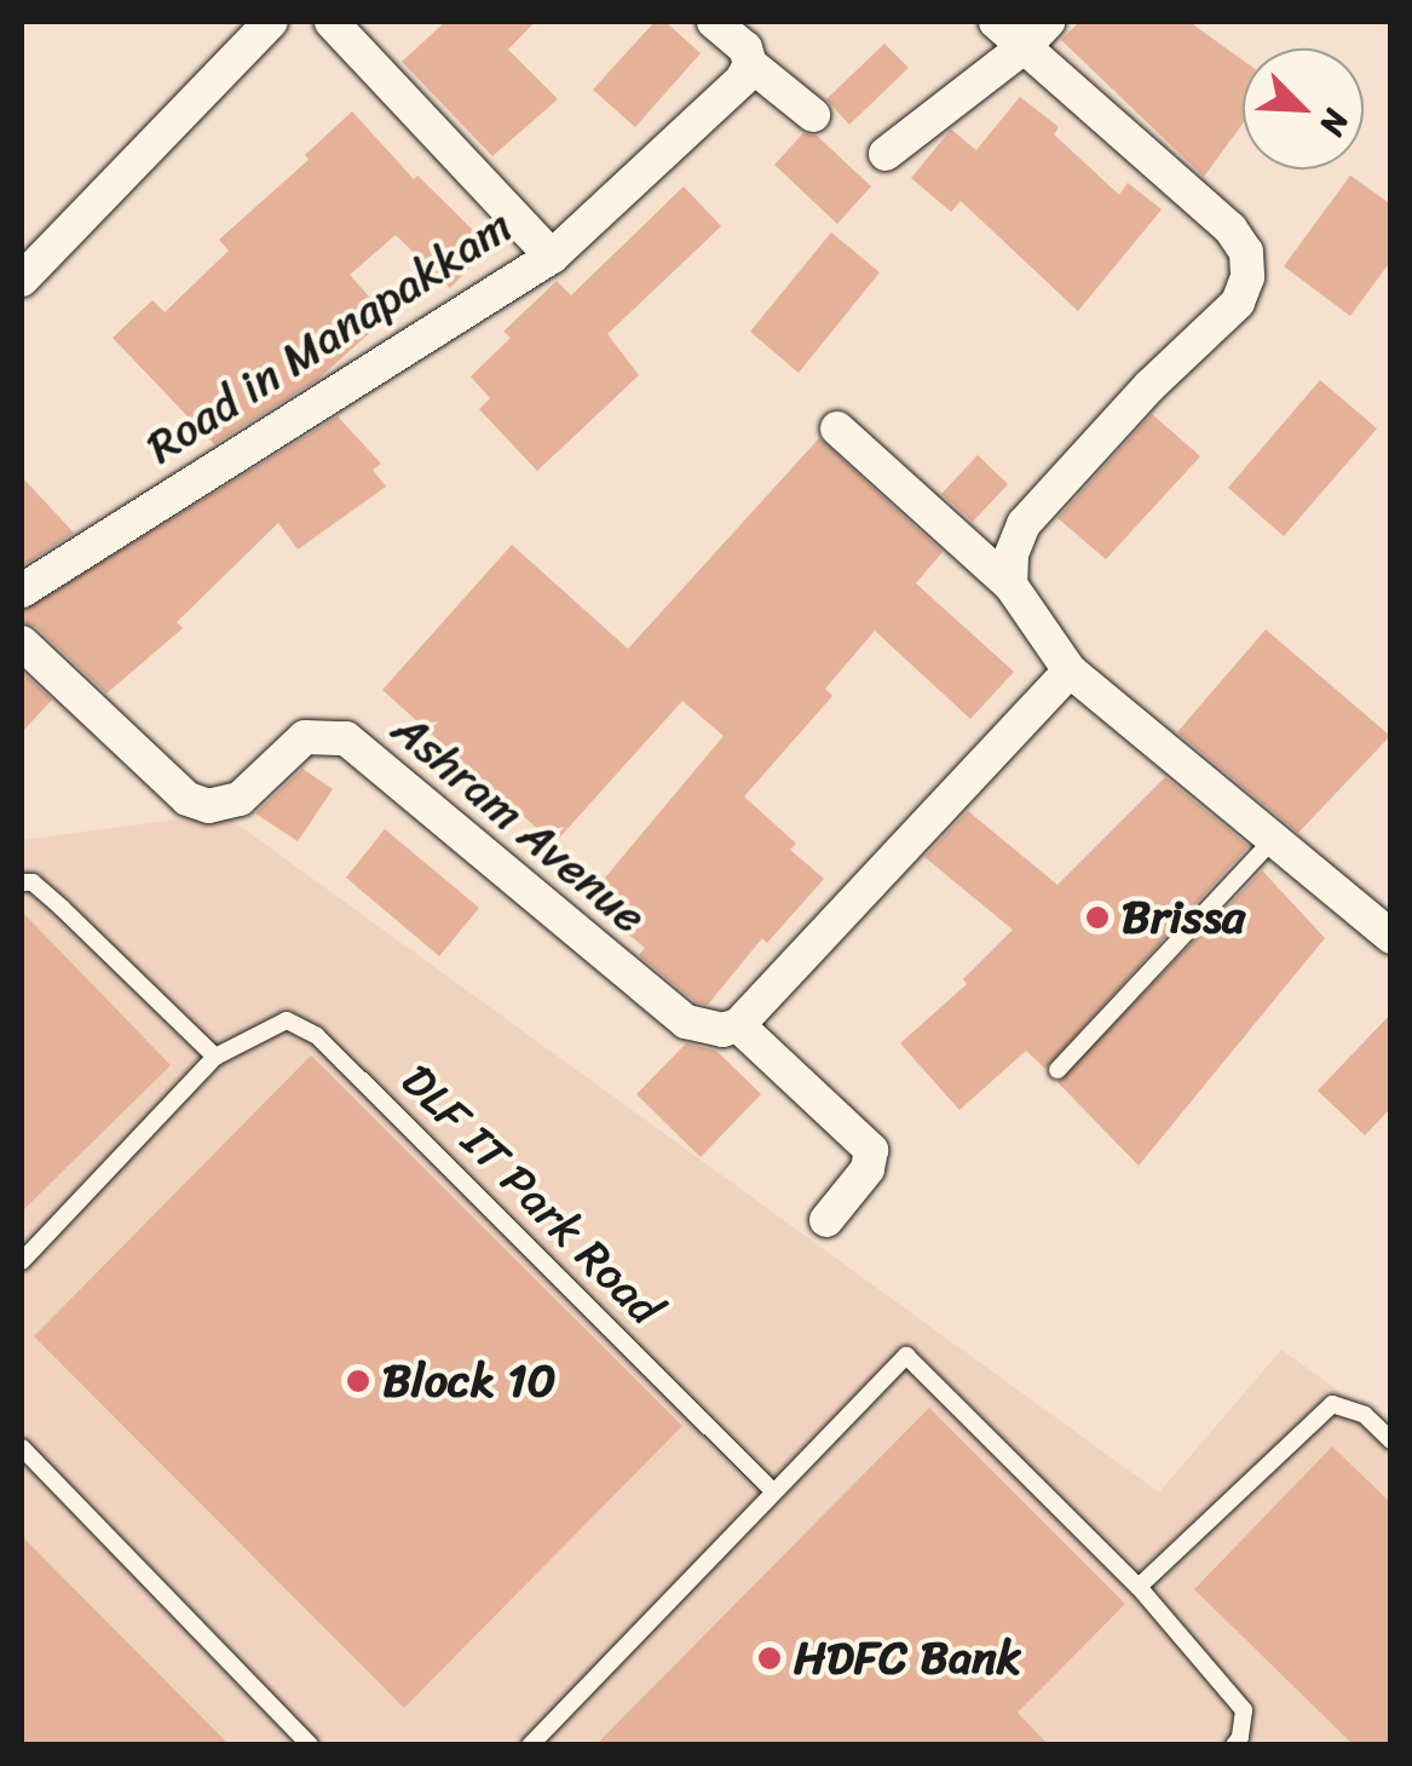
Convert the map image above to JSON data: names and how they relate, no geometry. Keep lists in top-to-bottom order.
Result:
{
  "streets": {
    "street": ["Road in Manapakkam", "Ashram Avenue"],
    "lane": ["DLF IT Park Road"]
  },
  "places": ["Brissa", "Block 10", "HDFC Bank"],
  "north": "bottom right"
}
